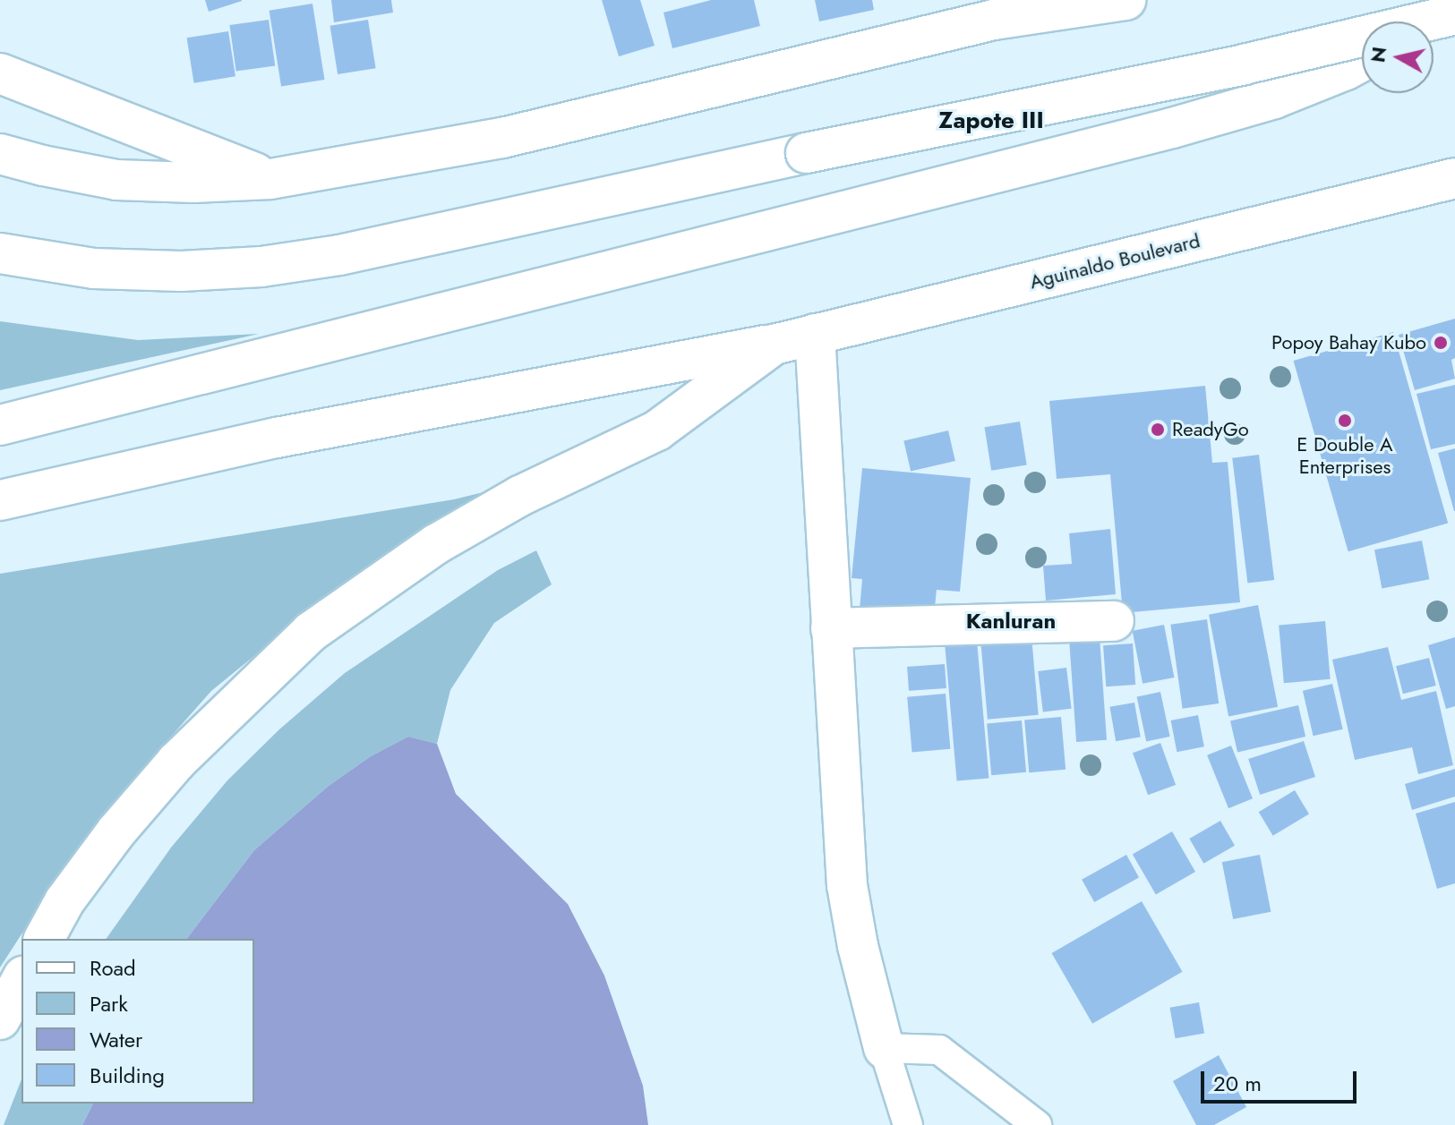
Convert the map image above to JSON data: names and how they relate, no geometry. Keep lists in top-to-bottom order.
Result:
{
  "streets": {
    "main road": ["Aguinaldo Boulevard"]
  },
  "districts": ["Zapote III", "Kanluran"],
  "places": ["Popoy Bahay Kubo", "E Double A Enterprises", "ReadyGo"],
  "legend": [
    "Road",
    "Park",
    "Water",
    "Building"
  ],
  "scale_bar": "20 m",
  "north": "left"
}
